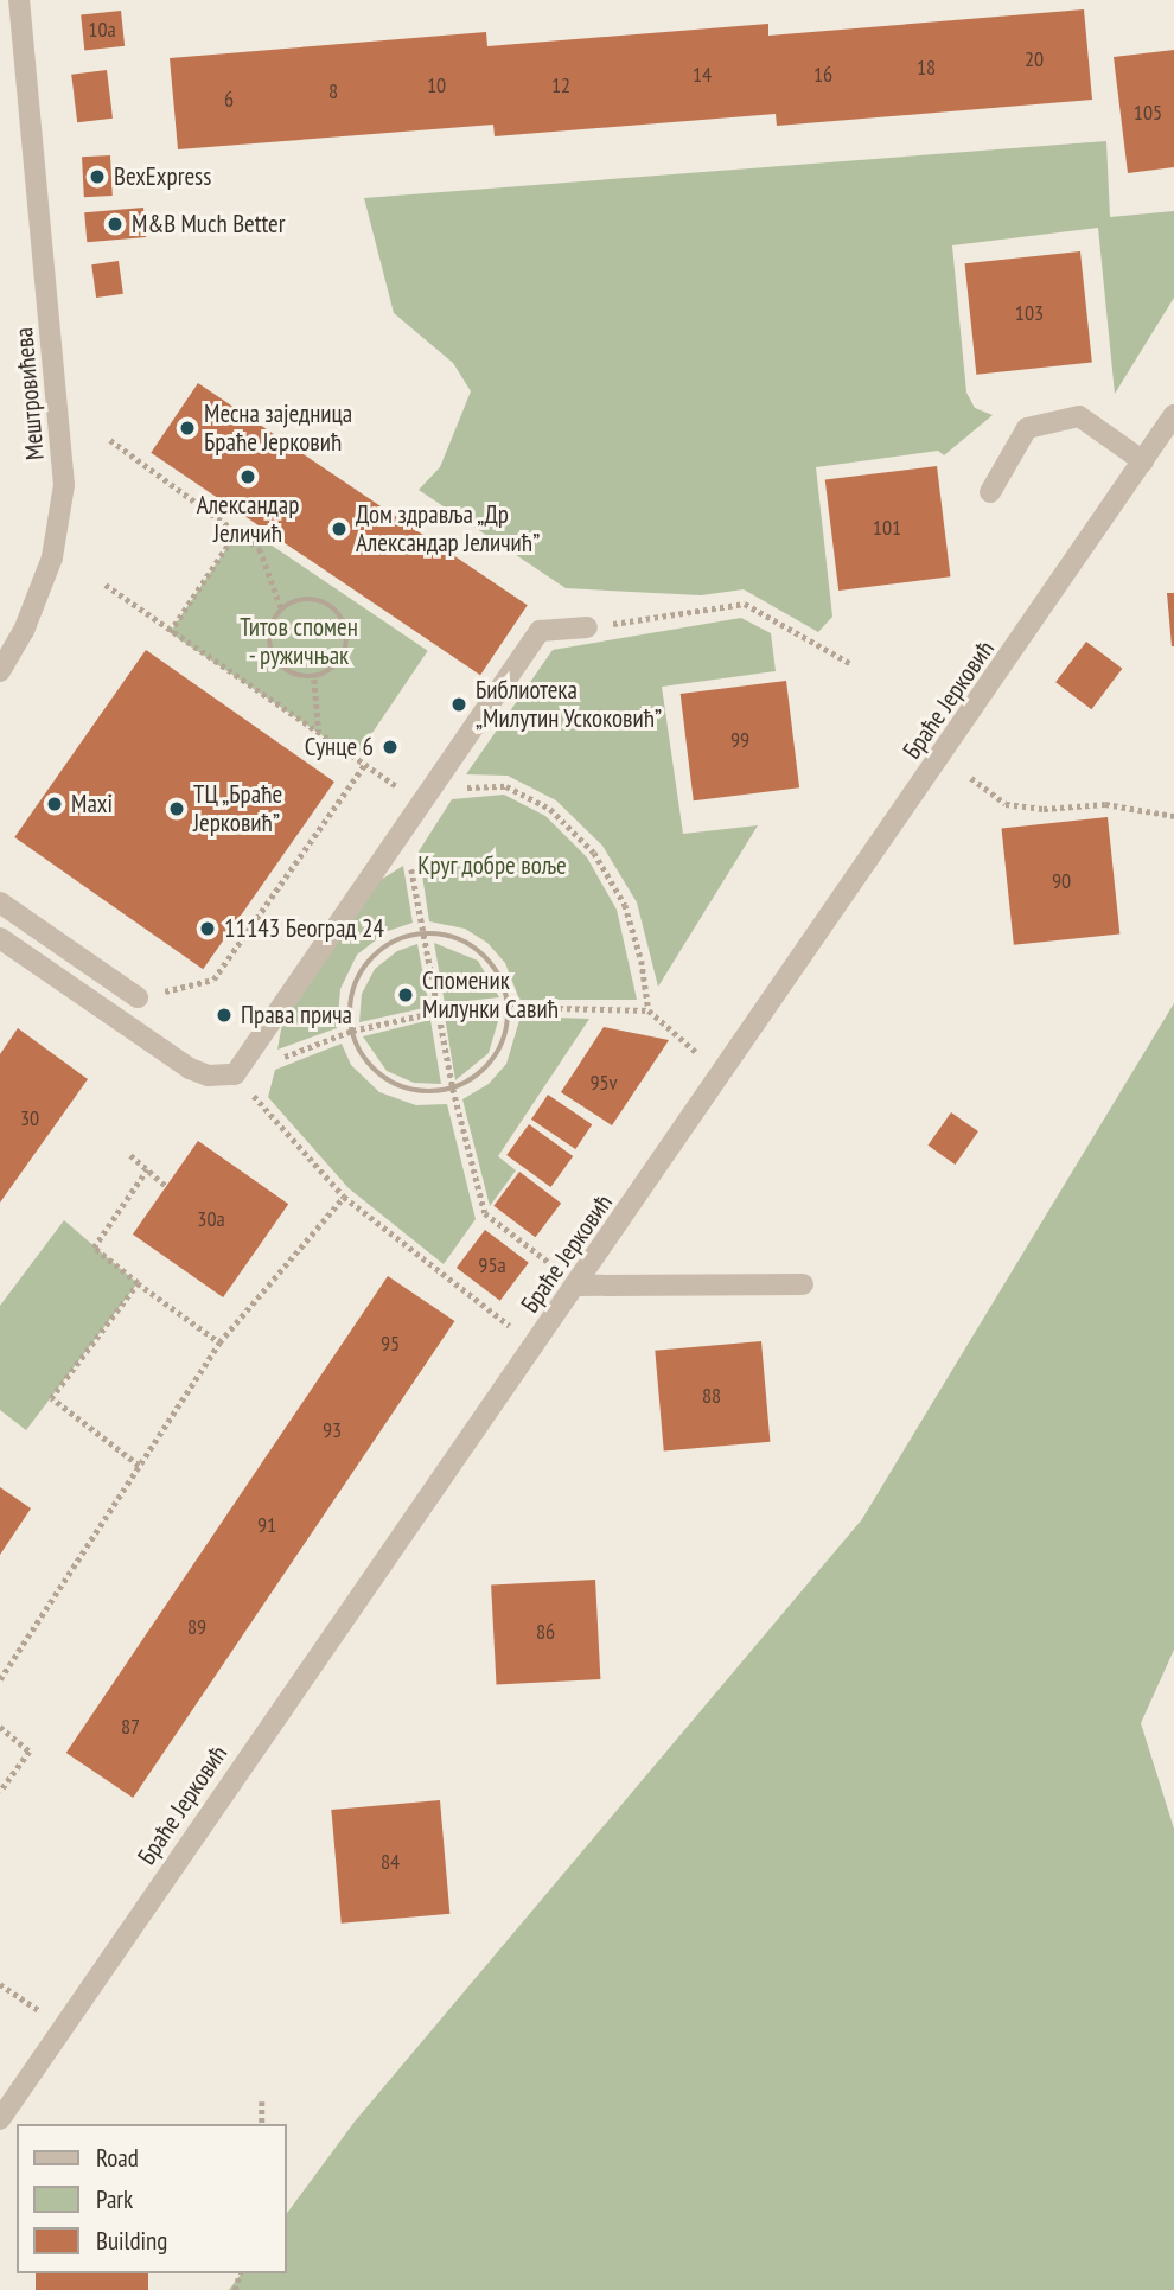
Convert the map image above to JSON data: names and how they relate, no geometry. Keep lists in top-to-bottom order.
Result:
{
  "streets": {
    "street": ["Мештровићева", "Браће Јерковић"]
  },
  "parks": ["Титов спомен - ружичњак", "Круг добре воље"],
  "places": [
    "BexExpress",
    "M&B Much Better",
    "Месна заједница Браће Јерковић",
    "Александар Јеличић",
    "Дом здравља „Др Александар Јеличић”",
    "Библиотека „Милутин Ускоковић”",
    "Сунце 6",
    "Maxi",
    "ТЦ „Браће Јерковић”",
    "11143 Београд 24",
    "Споменик Милунки Савић",
    "Права прича"
  ],
  "house_numbers": [
    "10a",
    "20",
    "18",
    "14",
    "16",
    "10",
    "12",
    "8",
    "6",
    "105",
    "103",
    "101",
    "99",
    "90",
    "95v",
    "30",
    "30a",
    "95a",
    "95",
    "88",
    "93",
    "91",
    "89",
    "86",
    "87",
    "84"
  ],
  "legend": ["Road", "Park", "Building"]
}
